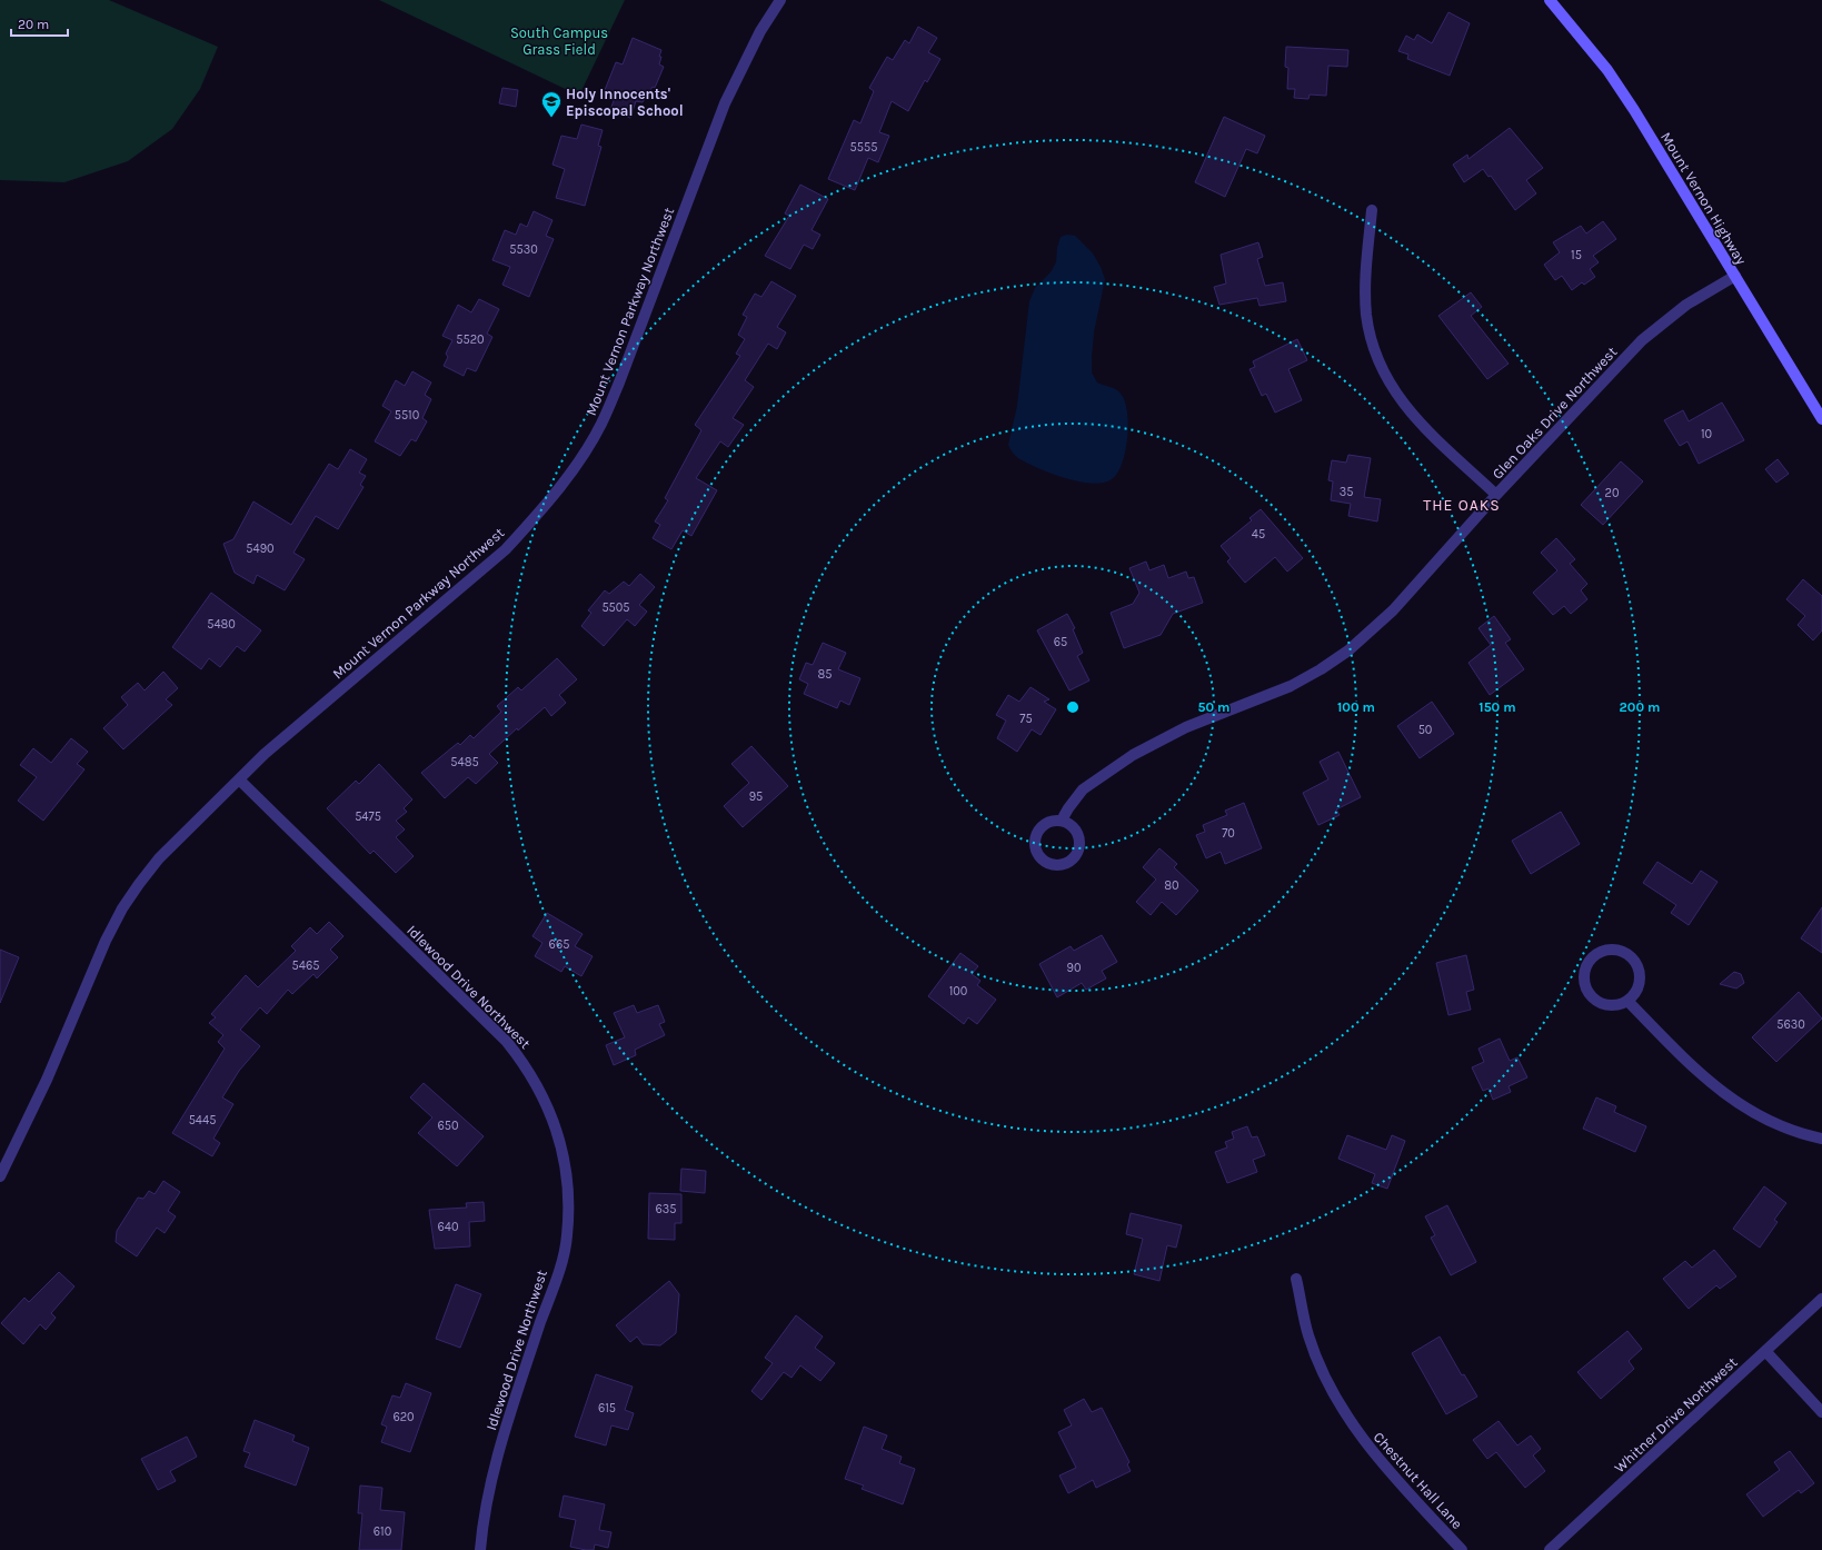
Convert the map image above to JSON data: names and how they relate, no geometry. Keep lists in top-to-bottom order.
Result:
{
  "streets": {
    "street": [
      "Mount Vernon Highway",
      "Mount Vernon Parkway Northwest",
      "Glen Oaks Drive Northwest",
      "Idlewood Drive Northwest",
      "Whitner Drive Northwest",
      "Chestnut Hall Lane"
    ]
  },
  "crossings": [
    ["Mount Vernon Highway", "Glen Oaks Drive Northwest"],
    ["Mount Vernon Parkway Northwest", "Idlewood Drive Northwest"]
  ],
  "districts": ["THE OAKS"],
  "parks": ["South Campus Grass Field"],
  "places": {
    "school or university": ["Holy Innocents' Episcopal School"]
  },
  "house_numbers": [
    "5555",
    "5530",
    "15",
    "5520",
    "5510",
    "10",
    "35",
    "20",
    "45",
    "5490",
    "5505",
    "5480",
    "65",
    "85",
    "75",
    "50",
    "5485",
    "95",
    "5475",
    "70",
    "80",
    "665",
    "5465",
    "90",
    "100",
    "5630",
    "5445",
    "650",
    "635",
    "640",
    "615",
    "620",
    "610"
  ],
  "scale_bar": "20 m",
  "rings": [
    "50 m",
    "100 m",
    "150 m",
    "200 m"
  ]
}
